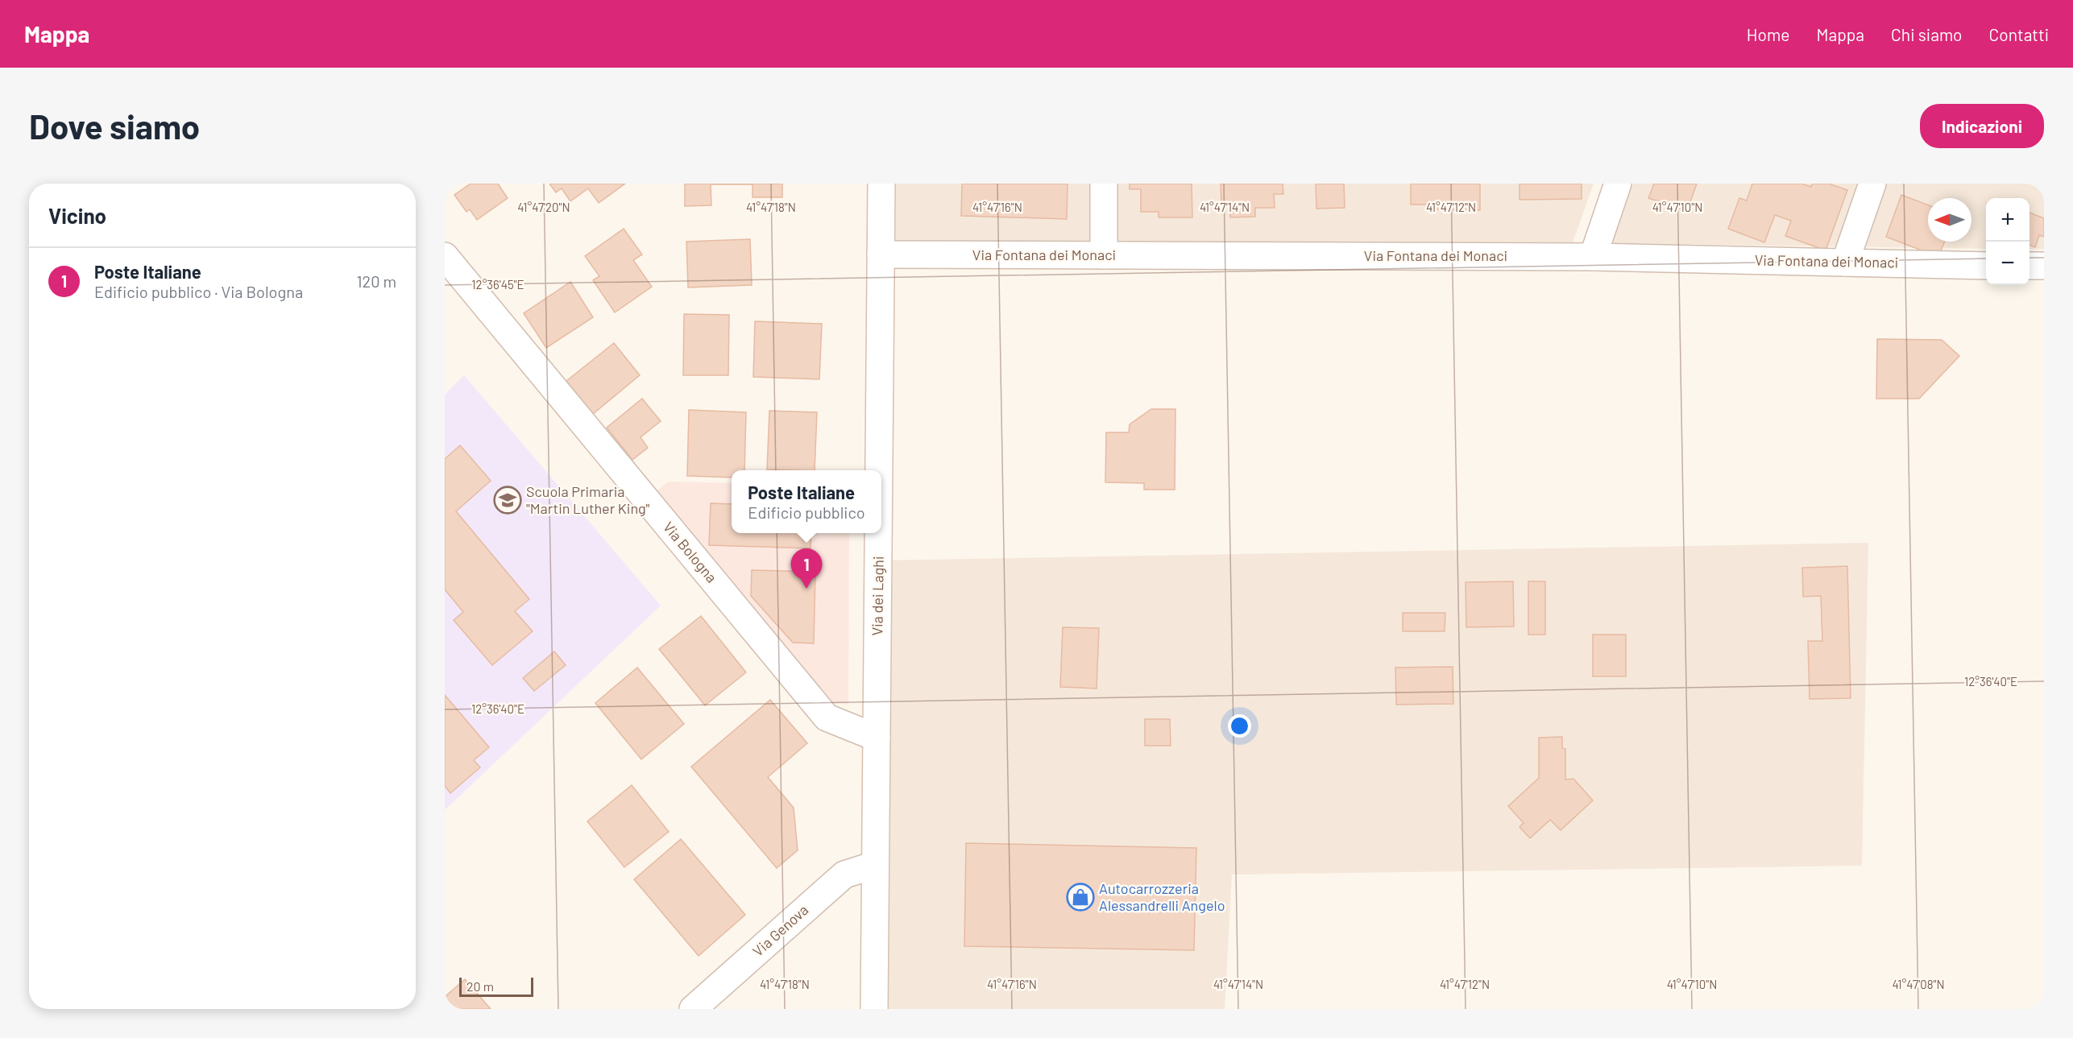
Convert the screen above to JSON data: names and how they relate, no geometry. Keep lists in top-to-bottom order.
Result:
{
  "streets": {
    "street": [
      "Via Fontana dei Monaci",
      "Via Bologna",
      "Via dei Laghi",
      "Via Genova"
    ]
  },
  "crossings": [
    ["Via Fontana dei Monaci", "Via dei Laghi"],
    ["Via Bologna", "Via dei Laghi"],
    ["Via dei Laghi", "Via Genova"]
  ],
  "places": {
    "school or university": ["Scuola Primaria \"Martin Luther King\""],
    "shop": ["Autocarrozzeria Alessandrelli Angelo"]
  },
  "scale_bar": "20 m",
  "north": "left",
  "page": {
    "header": "Mappa",
    "nav": [
      "Home",
      "Mappa",
      "Chi siamo",
      "Contatti"
    ],
    "buttons": "Indicazioni",
    "title": "Dove siamo",
    "heading": "Vicino",
    "map_buttons": ["+", "−"],
    "list": [
      {
        "mark": "1",
        "name": "Poste Italiane",
        "note": "Edificio pubblico · Via Bologna",
        "value": "120 m"
      }
    ],
    "popup": ["Poste Italiane", "Edificio pubblico"],
    "pins": "1",
    "scale": "20 m"
  },
  "coordinates": [
    "41°47'20\"N",
    "41°47'18\"N",
    "41°47'16\"N",
    "41°47'14\"N",
    "41°47'12\"N",
    "41°47'10\"N",
    "12°36'45\"E",
    "12°36'40\"E",
    "41°47'08\"N"
  ]
}
